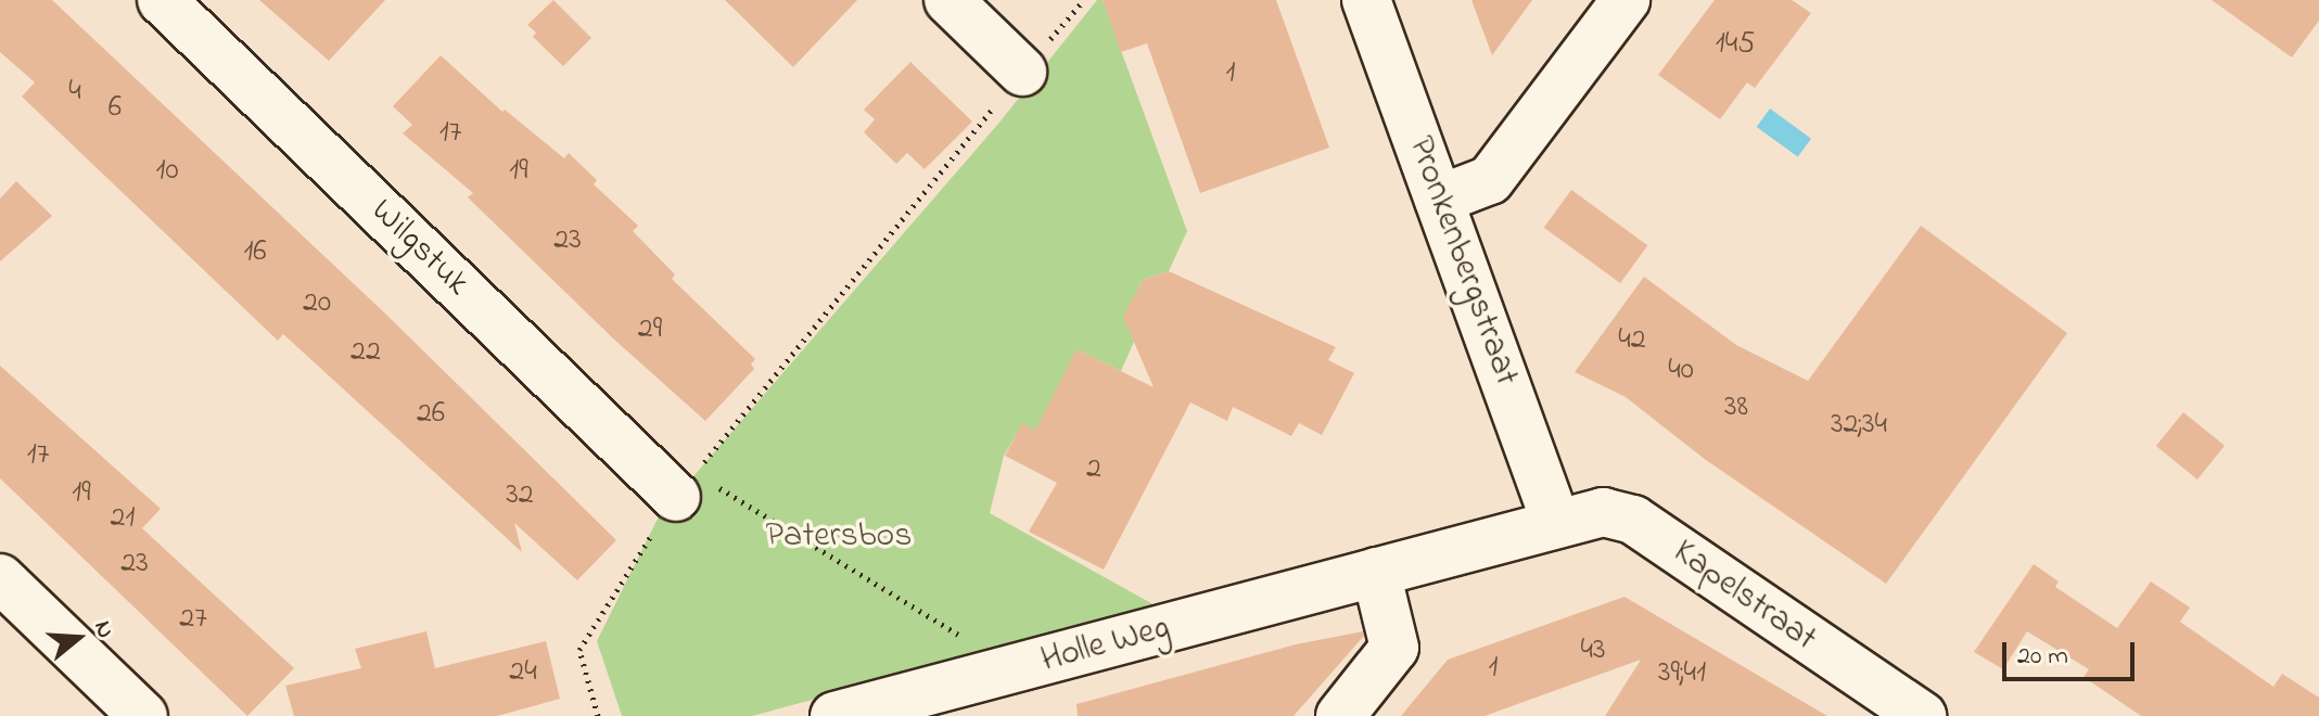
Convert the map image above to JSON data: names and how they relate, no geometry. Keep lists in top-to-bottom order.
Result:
{
  "streets": {
    "street": [
      "Wilgstuk",
      "Pronkenbergstraat",
      "Kapelstraat",
      "Holle Weg"
    ]
  },
  "crossings": [
    ["Pronkenbergstraat", "Kapelstraat"],
    ["Kapelstraat", "Holle Weg"]
  ],
  "parks": ["Patersbos"],
  "house_numbers": [
    "145",
    "1",
    "4",
    "6",
    "17",
    "10",
    "19",
    "23",
    "16",
    "20",
    "29",
    "42",
    "22",
    "40",
    "38",
    "26",
    "32;34",
    "17",
    "2",
    "19",
    "32",
    "21",
    "23",
    "27",
    "43",
    "1",
    "24",
    "39;41"
  ],
  "scale_bar": "20 m",
  "north": "right"
}
